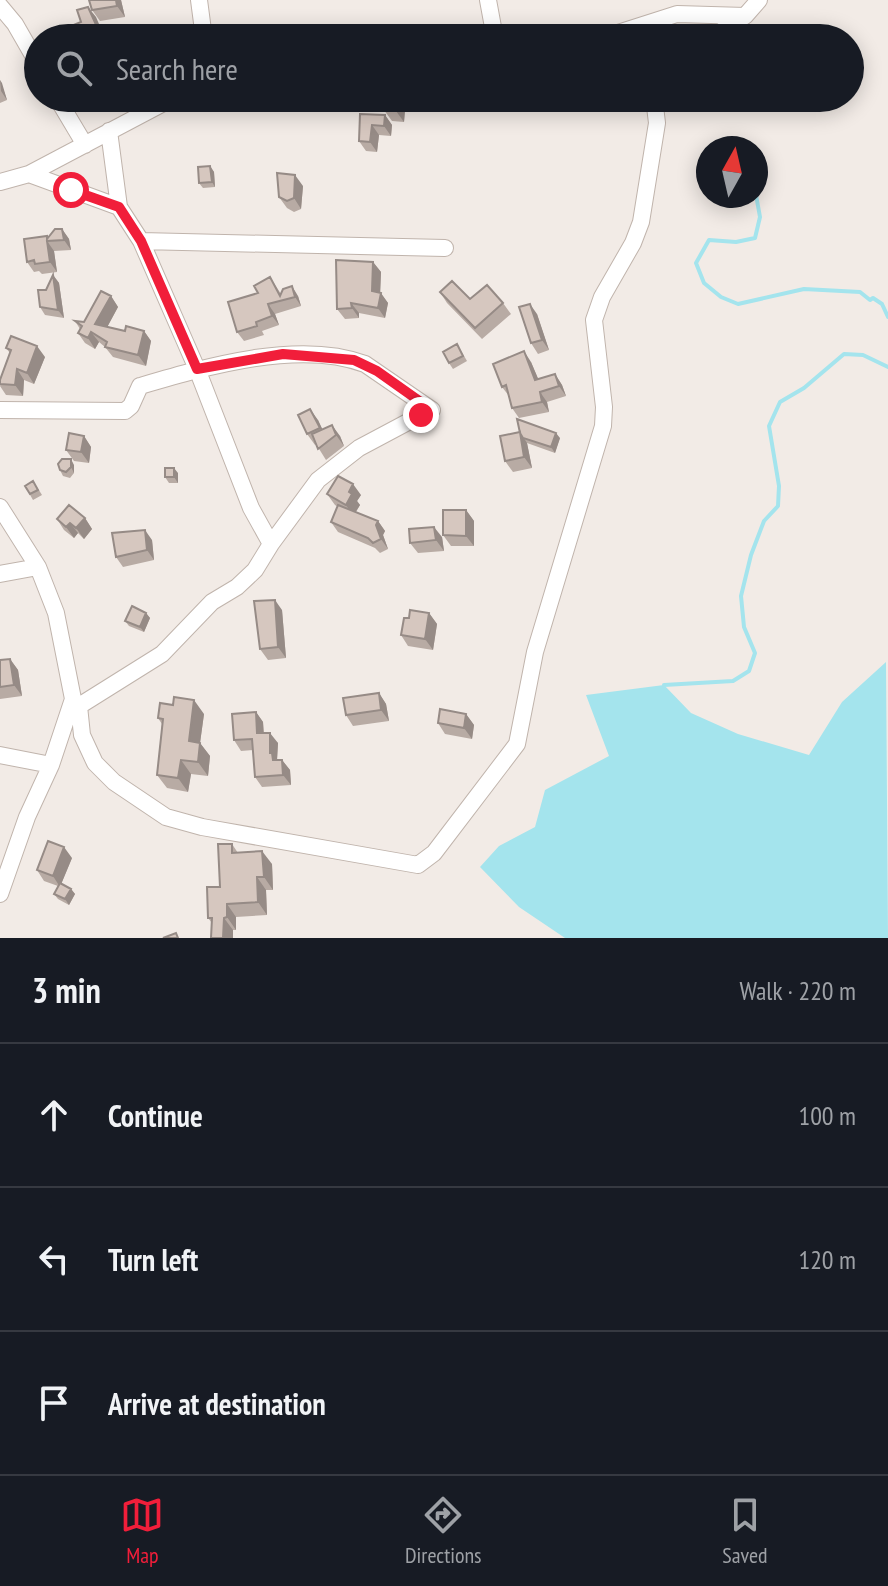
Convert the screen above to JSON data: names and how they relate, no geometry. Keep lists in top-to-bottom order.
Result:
{
  "north": "top",
  "page": {
    "search": "Search here",
    "heading": ["3 min", "Walk · 220 m"],
    "list": [
      ["Continue", "100 m"],
      ["Turn left", "120 m"],
      "Arrive at destination"
    ],
    "nav": ["Map", "Directions", "Saved"]
  }
}
